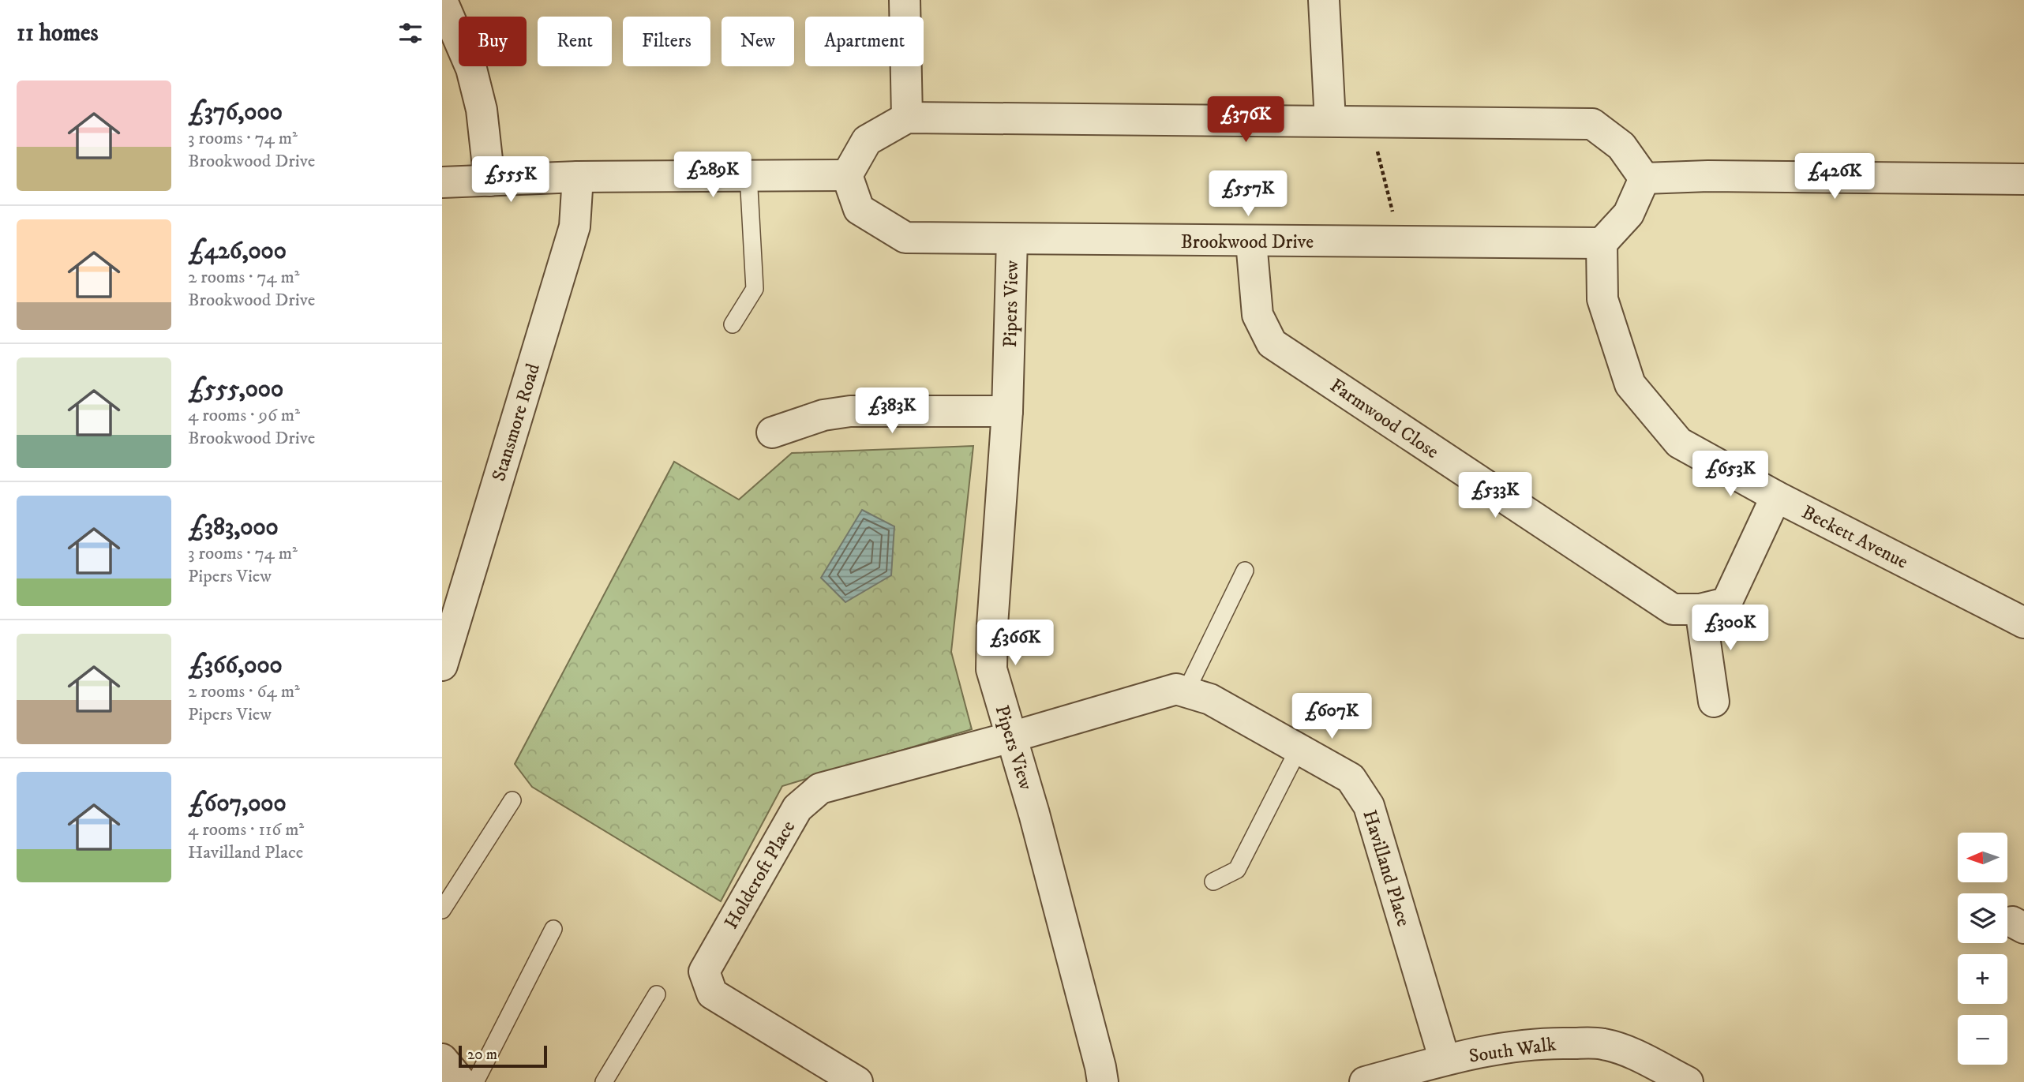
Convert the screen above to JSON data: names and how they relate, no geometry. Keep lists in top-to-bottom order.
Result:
{
  "streets": {
    "street": [
      "Brookwood Drive",
      "Pipers View",
      "Farmwood Close",
      "Stansmore Road",
      "Beckett Avenue",
      "Havilland Place",
      "Holdcroft Place",
      "South Walk"
    ]
  },
  "crossings": [
    ["Brookwood Drive", "Pipers View"],
    ["Brookwood Drive", "Farmwood Close"],
    ["Brookwood Drive", "Beckett Avenue"],
    ["Pipers View", "Havilland Place"],
    ["Pipers View", "Holdcroft Place"],
    ["Farmwood Close", "Beckett Avenue"],
    ["Havilland Place", "Holdcroft Place"],
    ["Havilland Place", "South Walk"]
  ],
  "scale_bar": "20 m",
  "north": "left",
  "page": {
    "heading": "11 homes",
    "chip": [
      "Buy",
      "Rent",
      "Filters",
      "New",
      "Apartment"
    ],
    "list": [
      {
        "name": "£376,000",
        "note": "3 rooms · 74 m² · Brookwood Drive"
      },
      {
        "name": "£426,000",
        "note": "2 rooms · 74 m² · Brookwood Drive"
      },
      {
        "name": "£555,000",
        "note": "4 rooms · 96 m² · Brookwood Drive"
      },
      {
        "name": "£383,000",
        "note": "3 rooms · 74 m² · Pipers View"
      },
      {
        "name": "£366,000",
        "note": "2 rooms · 64 m² · Pipers View"
      },
      {
        "name": "£607,000",
        "note": "4 rooms · 116 m² · Havilland Place"
      }
    ],
    "price": [
      "£376K",
      "£289K",
      "£426K",
      "£555K",
      "£557K",
      "£383K",
      "£653K",
      "£533K",
      "£300K",
      "£366K",
      "£607K"
    ],
    "map_buttons": ["+", "−"],
    "scale": "20 m"
  }
}
